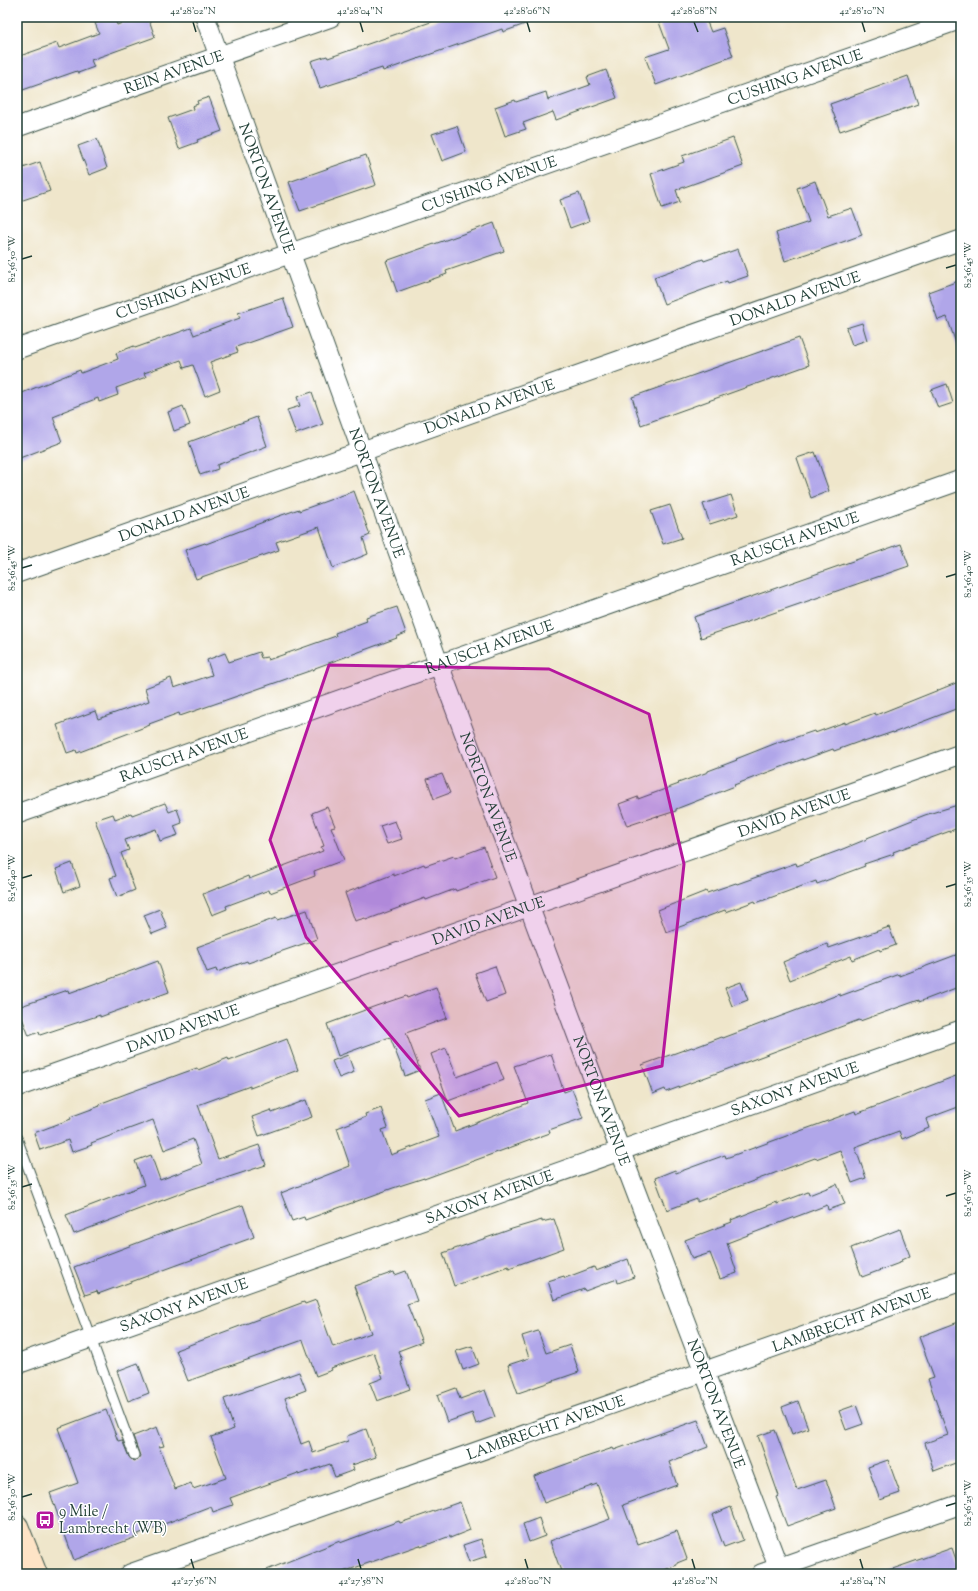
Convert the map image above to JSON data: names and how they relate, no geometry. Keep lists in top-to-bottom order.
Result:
{
  "streets": {
    "street": [
      "REIN AVENUE",
      "CUSHING AVENUE",
      "NORTON AVENUE",
      "DONALD AVENUE",
      "RAUSCH AVENUE",
      "DAVID AVENUE",
      "SAXONY AVENUE",
      "LAMBRECHT AVENUE"
    ]
  },
  "crossings": [
    ["REIN AVENUE", "NORTON AVENUE"],
    ["CUSHING AVENUE", "NORTON AVENUE"],
    ["NORTON AVENUE", "DONALD AVENUE"],
    ["NORTON AVENUE", "RAUSCH AVENUE"],
    ["NORTON AVENUE", "DAVID AVENUE"],
    ["NORTON AVENUE", "SAXONY AVENUE"],
    ["NORTON AVENUE", "LAMBRECHT AVENUE"]
  ],
  "places": {
    "bus stop": ["9 Mile / Lambrecht (WB)"]
  },
  "coordinates": [
    "42°28'02\"N",
    "42°28'04\"N",
    "42°28'06\"N",
    "42°28'08\"N",
    "42°28'10\"N",
    "82°56'50\"W",
    "82°56'45\"W",
    "82°56'40\"W",
    "82°56'35\"W",
    "82°56'30\"W",
    "82°56'25\"W",
    "42°27'56\"N",
    "42°27'58\"N",
    "42°28'00\"N"
  ]
}
